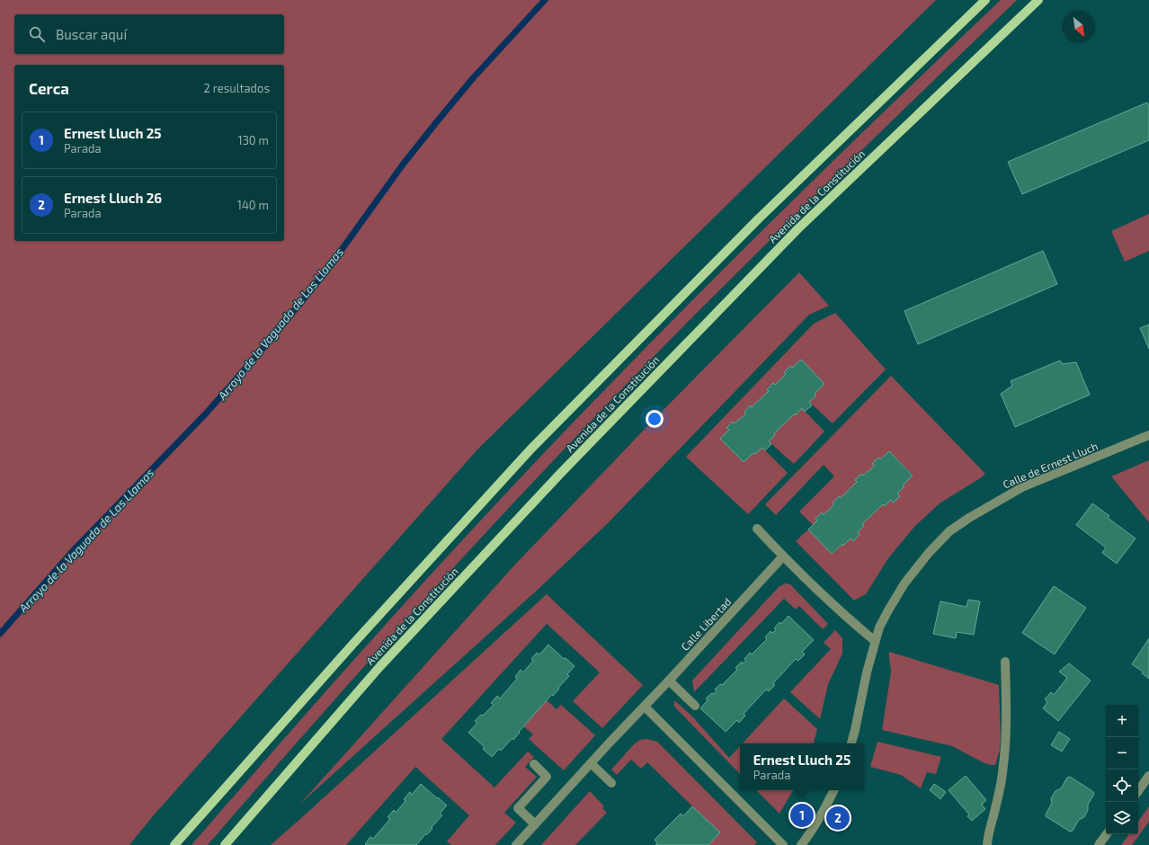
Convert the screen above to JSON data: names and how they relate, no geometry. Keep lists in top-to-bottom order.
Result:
{
  "streets": {
    "main road": ["Avenida de la Constitución"],
    "street": ["Calle de Ernest Lluch", "Calle Libertad"]
  },
  "water": ["Arroyo de la Vaguada de Las Llamas"],
  "north": "bottom right",
  "page": {
    "search": "Buscar aquí",
    "heading": ["Cerca", "2 resultados"],
    "list": [
      {
        "mark": "1",
        "name": "Ernest Lluch 25",
        "note": "Parada",
        "value": "130 m"
      },
      {
        "mark": "2",
        "name": "Ernest Lluch 26",
        "note": "Parada",
        "value": "140 m"
      }
    ],
    "map_buttons": ["+", "−"],
    "popup": ["Ernest Lluch 25", "Parada"],
    "pins": ["1", "2"]
  }
}
